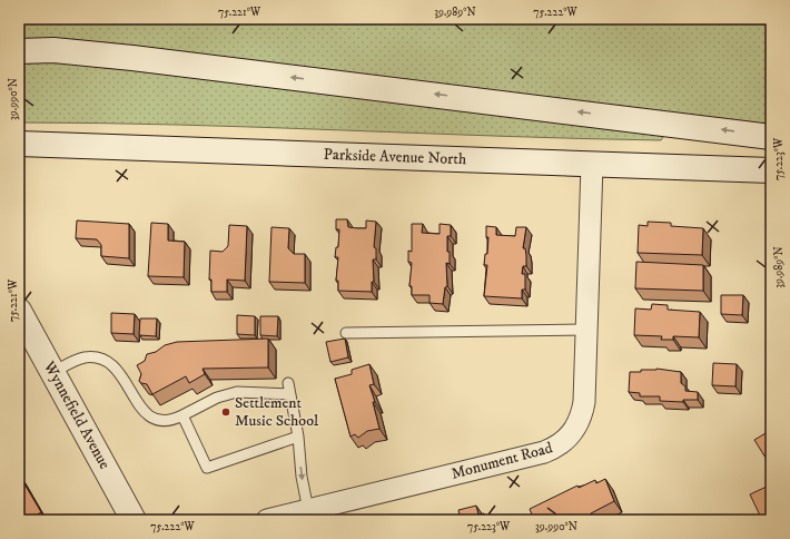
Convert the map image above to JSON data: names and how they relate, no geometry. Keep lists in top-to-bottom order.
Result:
{
  "streets": {
    "main road": ["Parkside Avenue North", "Wynnefield Avenue"],
    "street": ["Monument Road"]
  },
  "crossings": [
    ["Parkside Avenue North", "Monument Road"]
  ],
  "places": ["Settlement Music School"],
  "coordinates": [
    "75.221°W",
    "39.989°N",
    "75.222°W",
    "39.990°N",
    "75.223°W"
  ]
}
